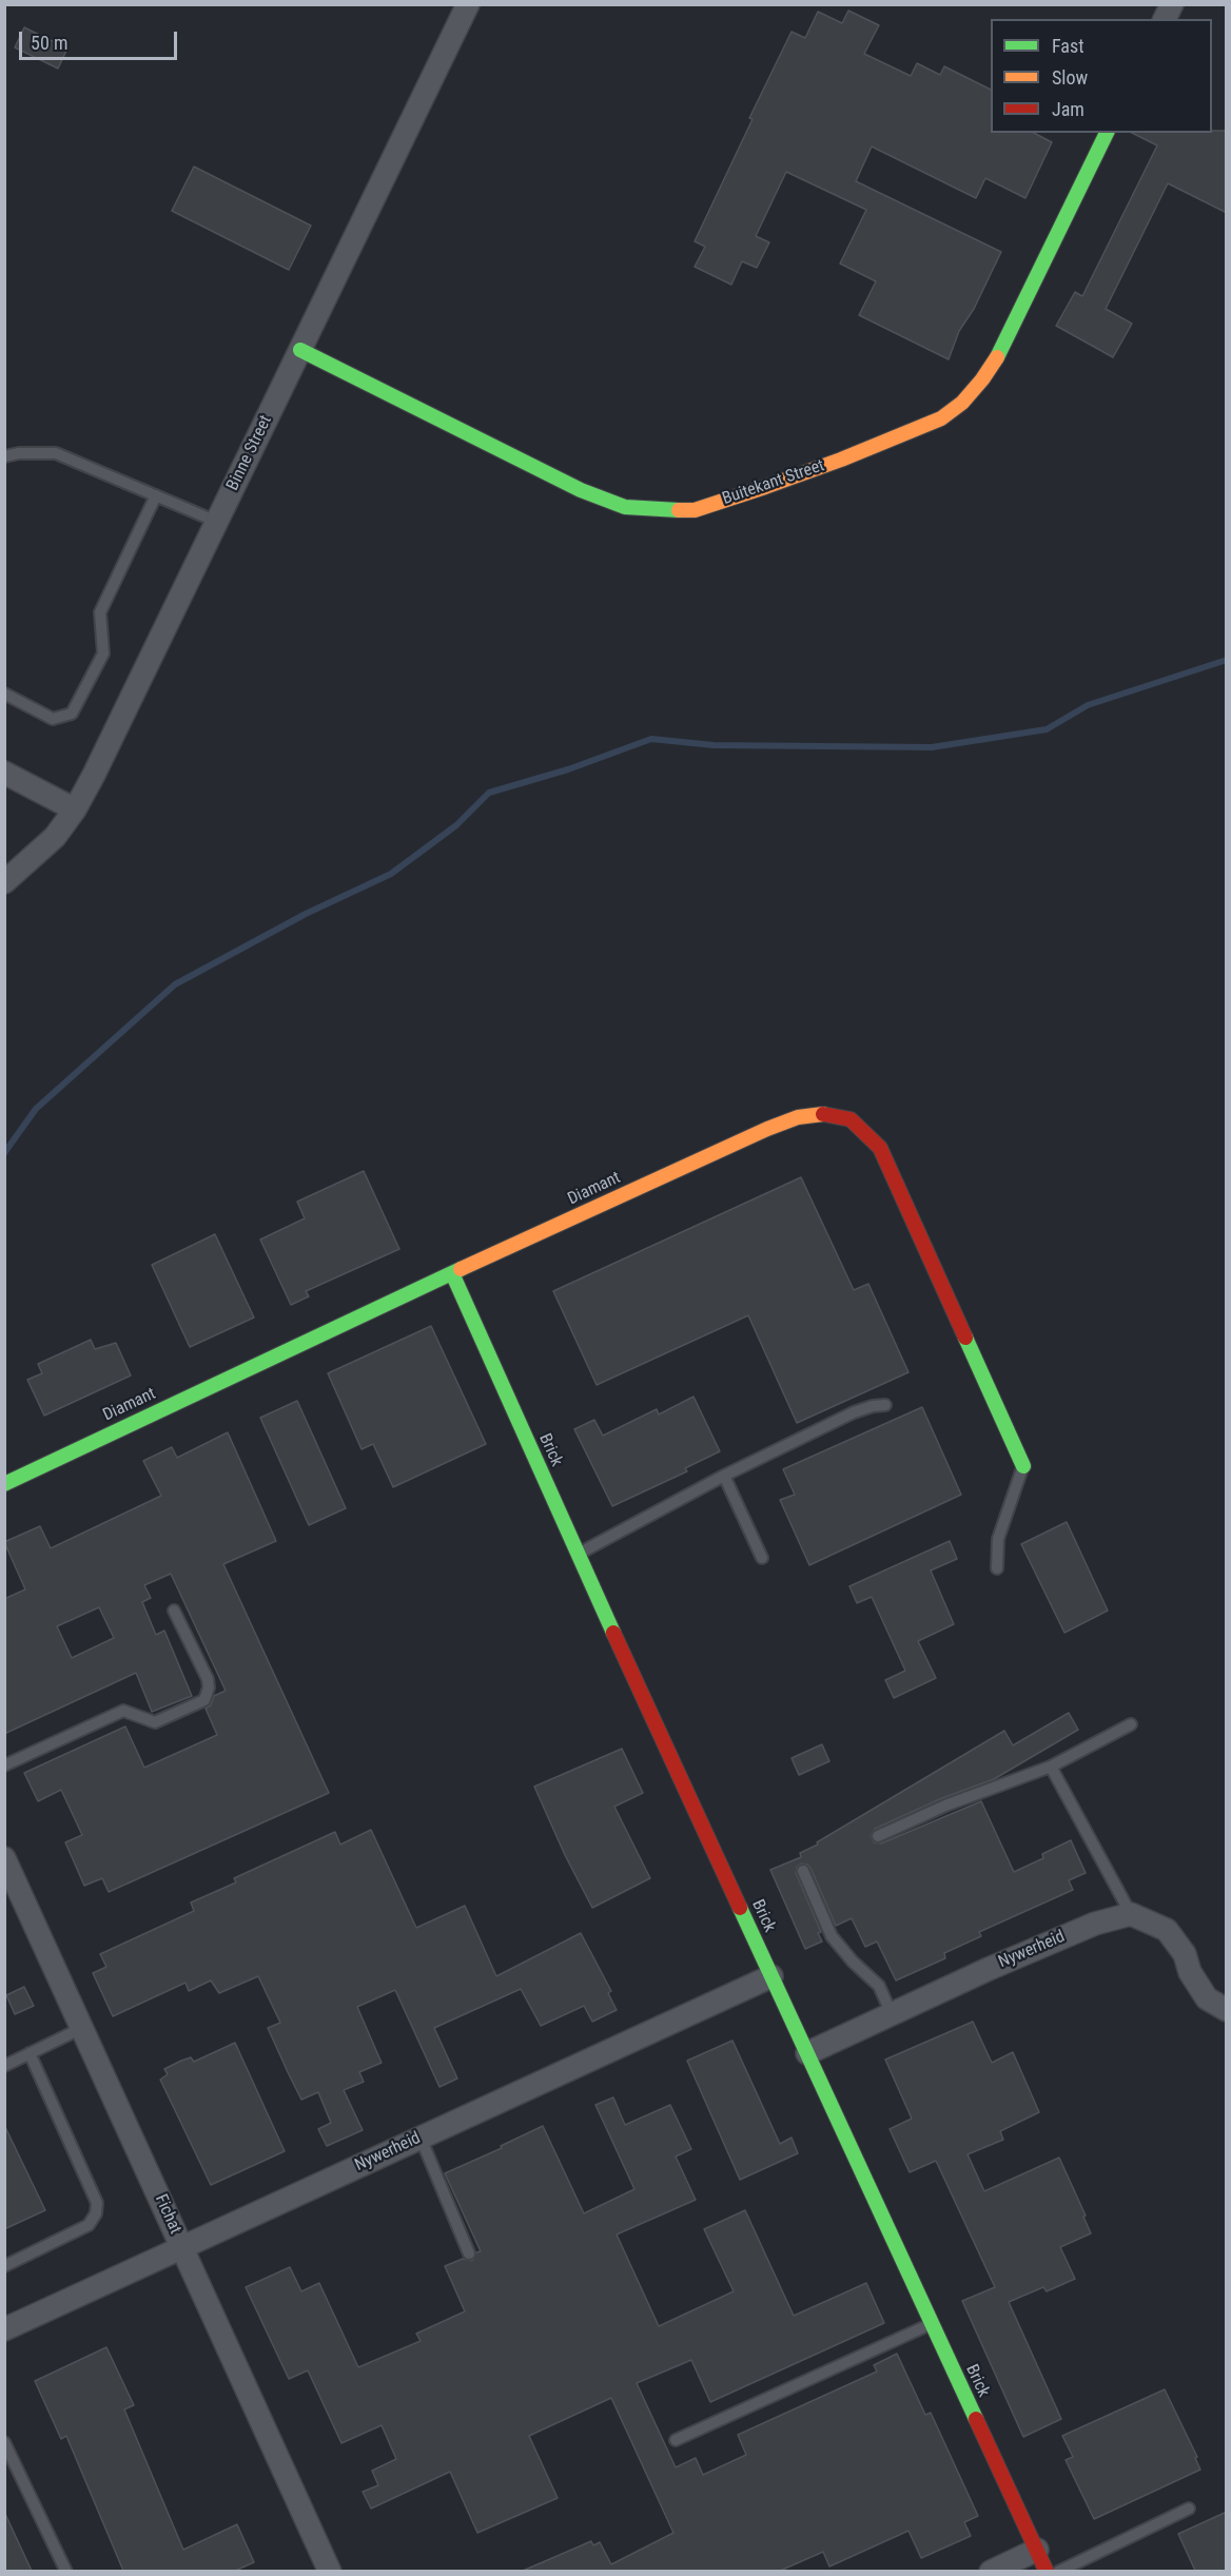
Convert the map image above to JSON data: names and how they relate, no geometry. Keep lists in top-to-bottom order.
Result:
{
  "streets": {
    "street": [
      "Binne Street",
      "Buitekant Street",
      "Diamant",
      "Brick",
      "Nywerheid",
      "Fichat"
    ]
  },
  "crossings": [
    ["Binne Street", "Buitekant Street"],
    ["Diamant", "Brick"],
    ["Brick", "Nywerheid"],
    ["Nywerheid", "Fichat"]
  ],
  "legend": ["Fast", "Slow", "Jam"],
  "scale_bar": "50 m"
}
